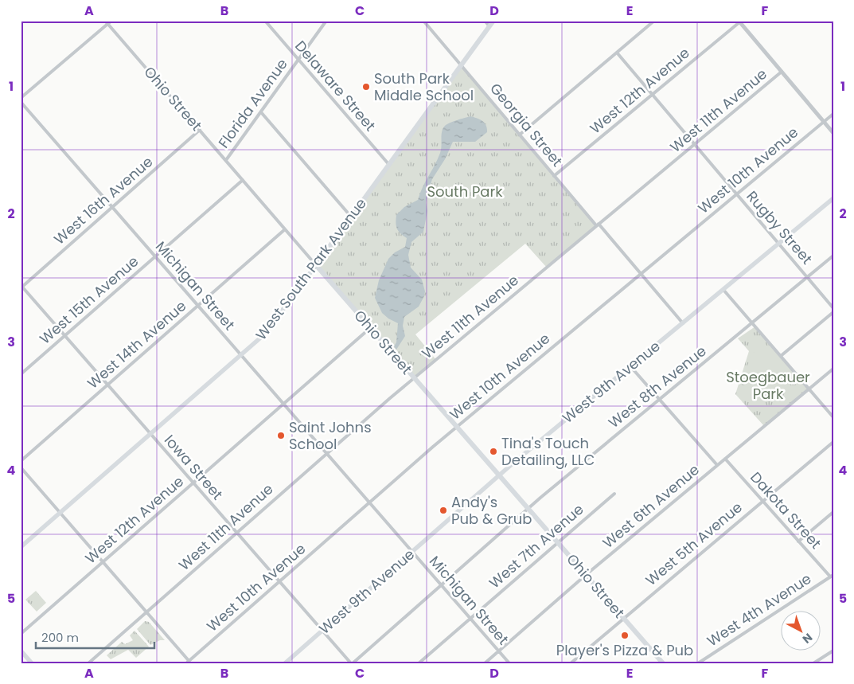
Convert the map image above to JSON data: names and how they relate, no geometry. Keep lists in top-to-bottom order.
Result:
{
  "streets": {
    "main road": ["Ohio Street", "West South Park Avenue", "West 9th Avenue"],
    "street": [
      "Delaware Street",
      "West 12th Avenue",
      "Florida Avenue",
      "West 11th Avenue",
      "Georgia Street",
      "West 10th Avenue",
      "West 16th Avenue",
      "Rugby Street",
      "Michigan Street",
      "West 15th Avenue",
      "West 14th Avenue",
      "West 8th Avenue",
      "Iowa Street",
      "West 6th Avenue",
      "Dakota Street",
      "West 5th Avenue",
      "West 7th Avenue",
      "West 4th Avenue"
    ]
  },
  "crossings": [
    ["Delaware Street", "Florida Avenue"],
    ["Delaware Street", "West South Park Avenue"],
    ["West 12th Avenue", "Ohio Street"],
    ["West 12th Avenue", "Georgia Street"],
    ["West 12th Avenue", "Rugby Street"],
    ["West 12th Avenue", "Michigan Street"],
    ["West 12th Avenue", "Iowa Street"],
    ["Ohio Street", "Florida Avenue"],
    ["Ohio Street", "West 11th Avenue"],
    ["Ohio Street", "West 10th Avenue"],
    ["Ohio Street", "West 16th Avenue"],
    ["Ohio Street", "West South Park Avenue"],
    ["Ohio Street", "West 15th Avenue"],
    ["Ohio Street", "West 14th Avenue"],
    ["Ohio Street", "West 9th Avenue"],
    ["Ohio Street", "West 8th Avenue"],
    ["Ohio Street", "West 6th Avenue"],
    ["Ohio Street", "West 5th Avenue"],
    ["Ohio Street", "West 7th Avenue"],
    ["West 11th Avenue", "Georgia Street"],
    ["West 11th Avenue", "Rugby Street"],
    ["West 11th Avenue", "Michigan Street"],
    ["West 11th Avenue", "Iowa Street"],
    ["Georgia Street", "West 10th Avenue"],
    ["Georgia Street", "West South Park Avenue"],
    ["Georgia Street", "West 9th Avenue"],
    ["West 10th Avenue", "Rugby Street"],
    ["West 10th Avenue", "Michigan Street"],
    ["West 10th Avenue", "Iowa Street"],
    ["West 16th Avenue", "Michigan Street"],
    ["West 16th Avenue", "Iowa Street"],
    ["Rugby Street", "West 9th Avenue"],
    ["Rugby Street", "West 8th Avenue"],
    ["West South Park Avenue", "Michigan Street"],
    ["West South Park Avenue", "Iowa Street"],
    ["Michigan Street", "West 15th Avenue"],
    ["Michigan Street", "West 14th Avenue"],
    ["Michigan Street", "West 9th Avenue"],
    ["Michigan Street", "West 8th Avenue"],
    ["Michigan Street", "West 6th Avenue"],
    ["Michigan Street", "West 7th Avenue"],
    ["West 15th Avenue", "Iowa Street"],
    ["West 14th Avenue", "Iowa Street"],
    ["West 9th Avenue", "Iowa Street"],
    ["West 8th Avenue", "Iowa Street"],
    ["West 6th Avenue", "Dakota Street"],
    ["Dakota Street", "West 5th Avenue"],
    ["Dakota Street", "West 4th Avenue"]
  ],
  "parks": ["South Park", "Stoegbauer Park"],
  "places": [
    "South Park Middle School",
    "Saint Johns School",
    "Tina's Touch Detailing, LLC",
    "Andy's Pub & Grub",
    "Player's Pizza & Pub"
  ],
  "scale_bar": "200 m",
  "north": "bottom right",
  "grid": {
    "columns": [
      "A",
      "B",
      "C",
      "D",
      "E",
      "F"
    ],
    "rows": [
      "1",
      "2",
      "3",
      "4",
      "5"
    ]
  }
}
